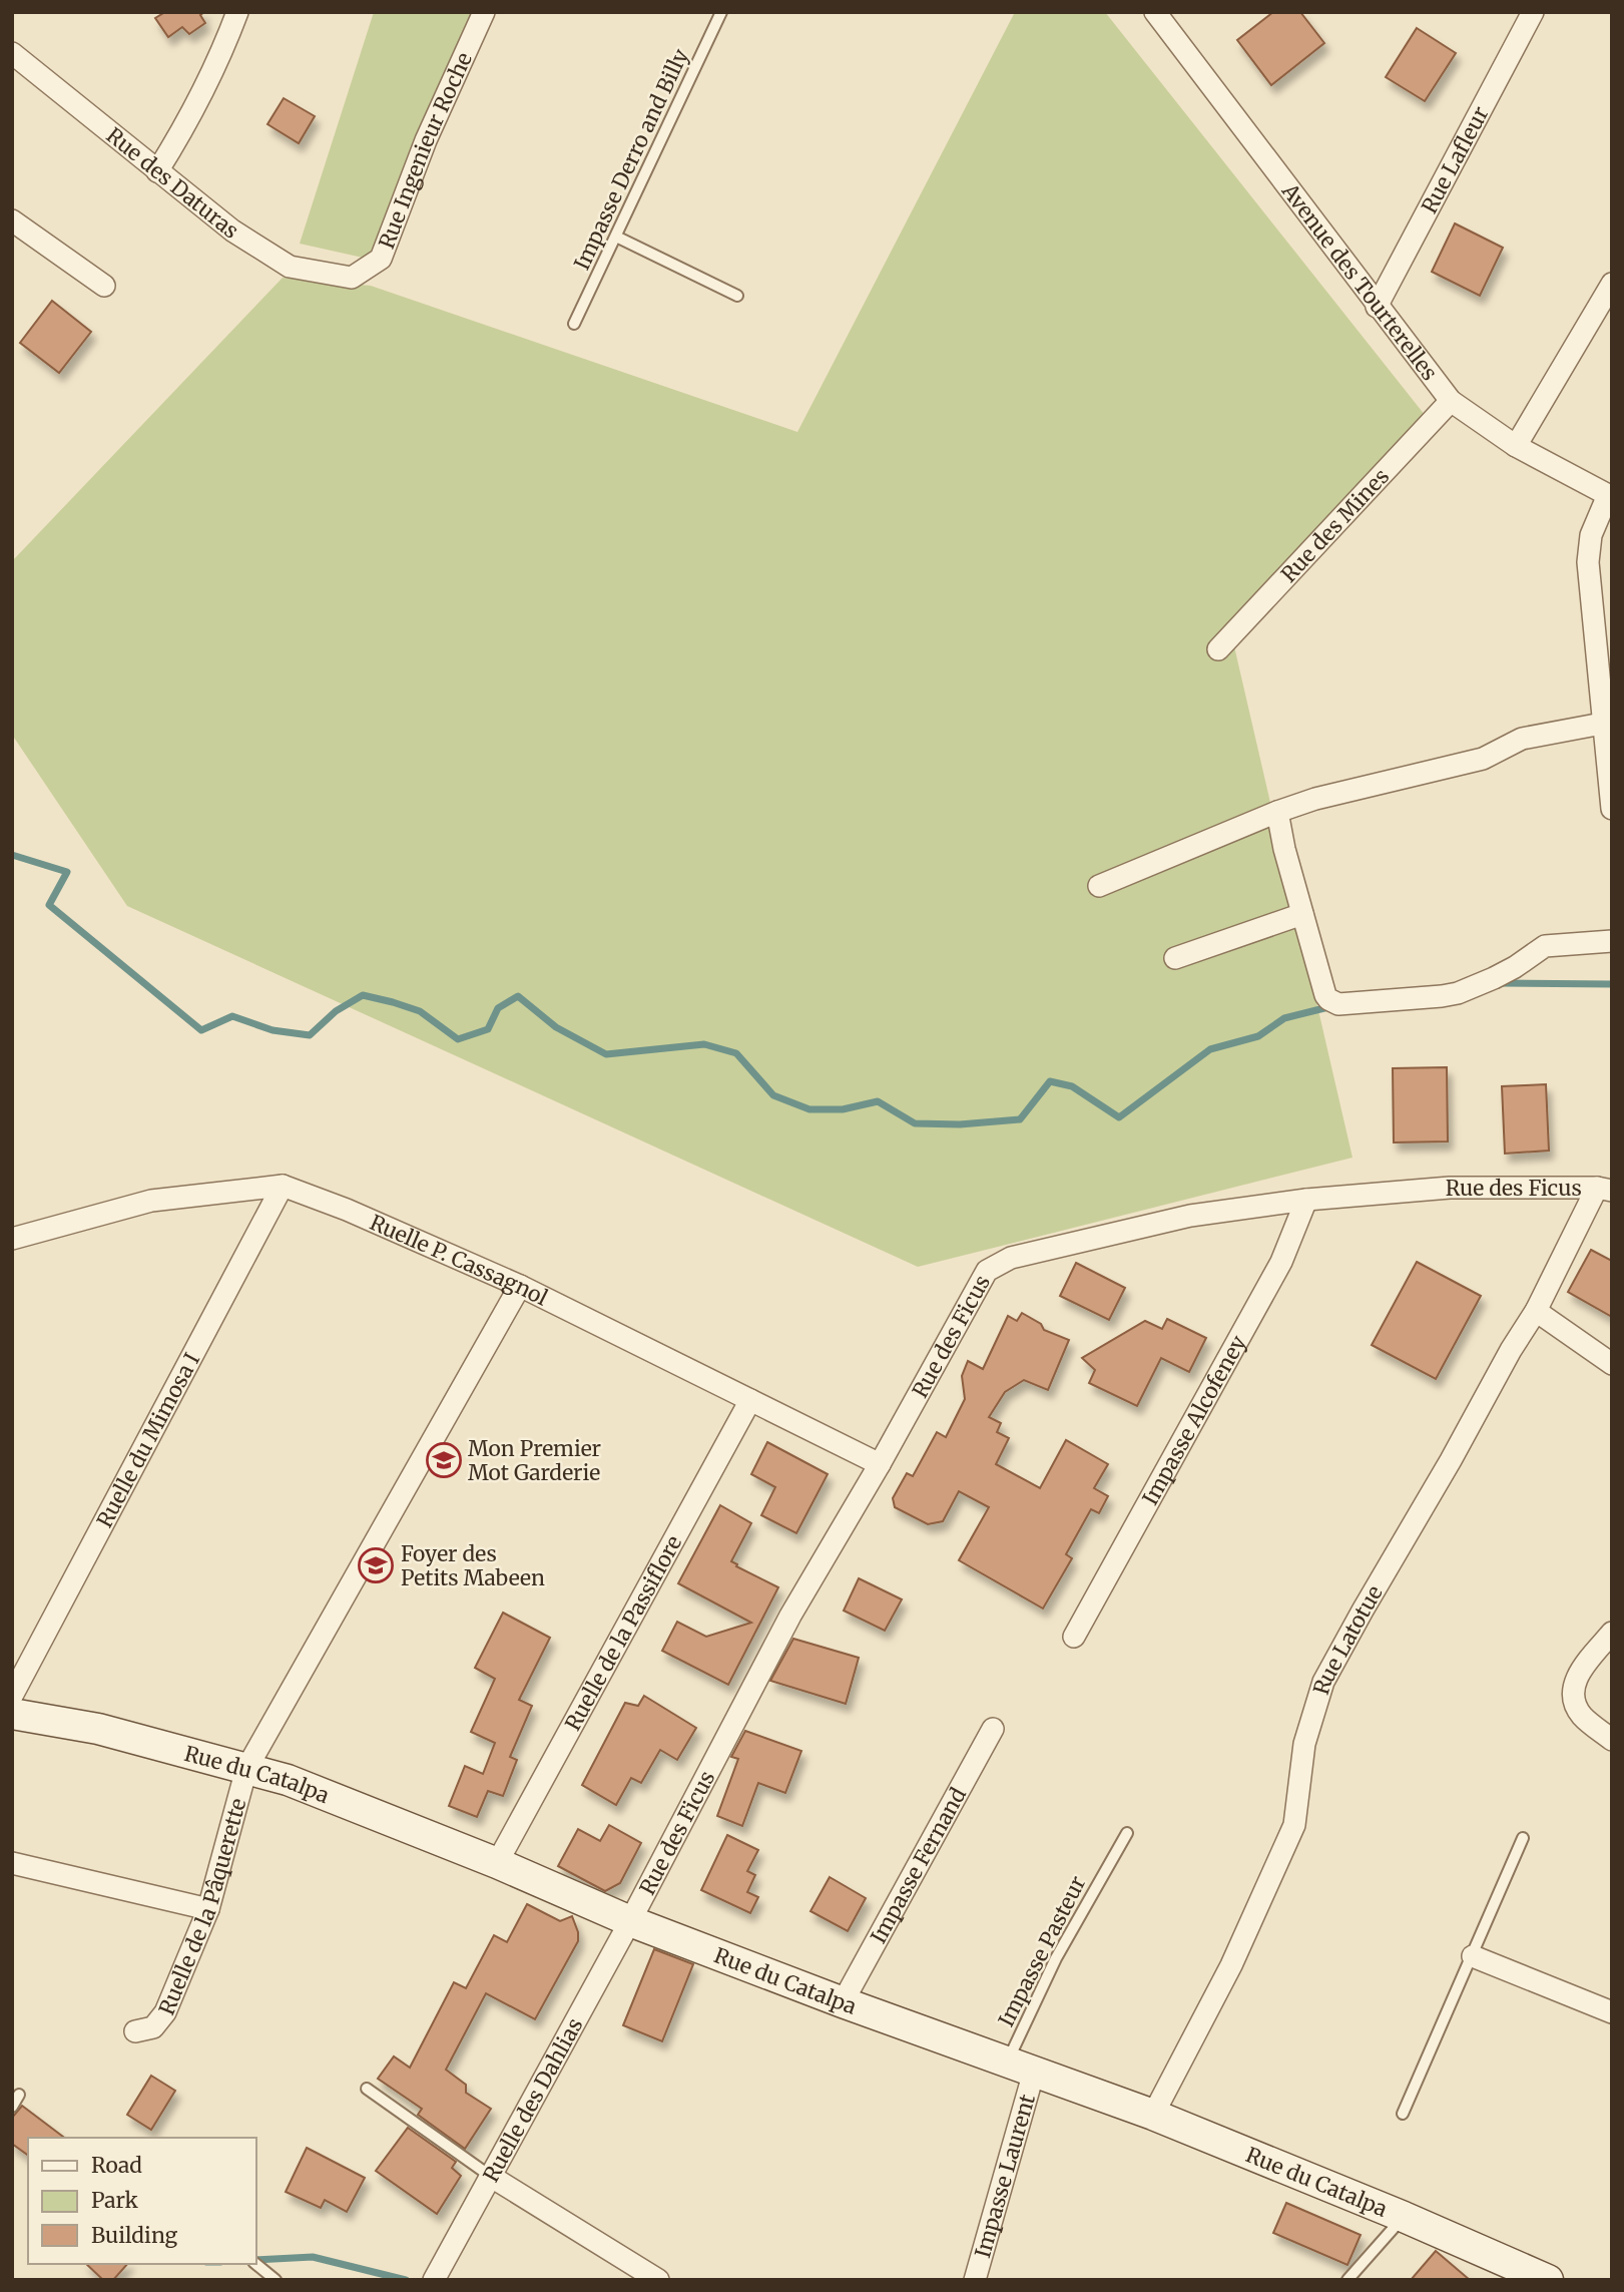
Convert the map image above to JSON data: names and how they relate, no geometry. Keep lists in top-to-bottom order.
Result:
{
  "streets": {
    "street": [
      "Rue Ingenieur Roche",
      "Rue Lafleur",
      "Rue des Daturas",
      "Avenue des Tourterelles",
      "Rue des Mines",
      "Rue des Ficus",
      "Ruelle P. Cassagnol",
      "Impasse Alcofeney",
      "Ruelle du Mimosa I",
      "Ruelle de la Passiflore",
      "Rue Latotue",
      "Rue du Catalpa",
      "Impasse Fernand",
      "Ruelle de la Pâquerette",
      "Ruelle des Dahlias",
      "Impasse Laurent"
    ],
    "lane": ["Impasse Derro and Billy", "Impasse Pasteur"]
  },
  "crossings": [
    ["Rue Ingenieur Roche", "Rue des Daturas"],
    ["Rue Lafleur", "Avenue des Tourterelles"],
    ["Avenue des Tourterelles", "Rue des Mines"],
    ["Rue des Ficus", "Ruelle P. Cassagnol"],
    ["Rue des Ficus", "Impasse Alcofeney"],
    ["Rue des Ficus", "Rue Latotue"],
    ["Rue des Ficus", "Rue du Catalpa"],
    ["Rue des Ficus", "Ruelle des Dahlias"],
    ["Ruelle P. Cassagnol", "Ruelle du Mimosa I"],
    ["Ruelle P. Cassagnol", "Ruelle de la Passiflore"],
    ["Ruelle P. Cassagnol", "Ruelle de la Pâquerette"],
    ["Ruelle de la Passiflore", "Rue du Catalpa"],
    ["Rue Latotue", "Rue du Catalpa"],
    ["Rue du Catalpa", "Impasse Fernand"],
    ["Rue du Catalpa", "Ruelle de la Pâquerette"],
    ["Rue du Catalpa", "Impasse Pasteur"],
    ["Rue du Catalpa", "Ruelle des Dahlias"],
    ["Rue du Catalpa", "Impasse Laurent"],
    ["Impasse Pasteur", "Impasse Laurent"]
  ],
  "places": {
    "school or university": ["Mon Premier Mot Garderie", "Foyer des Petits Mabeen"]
  },
  "legend": ["Road", "Park", "Building"]
}
